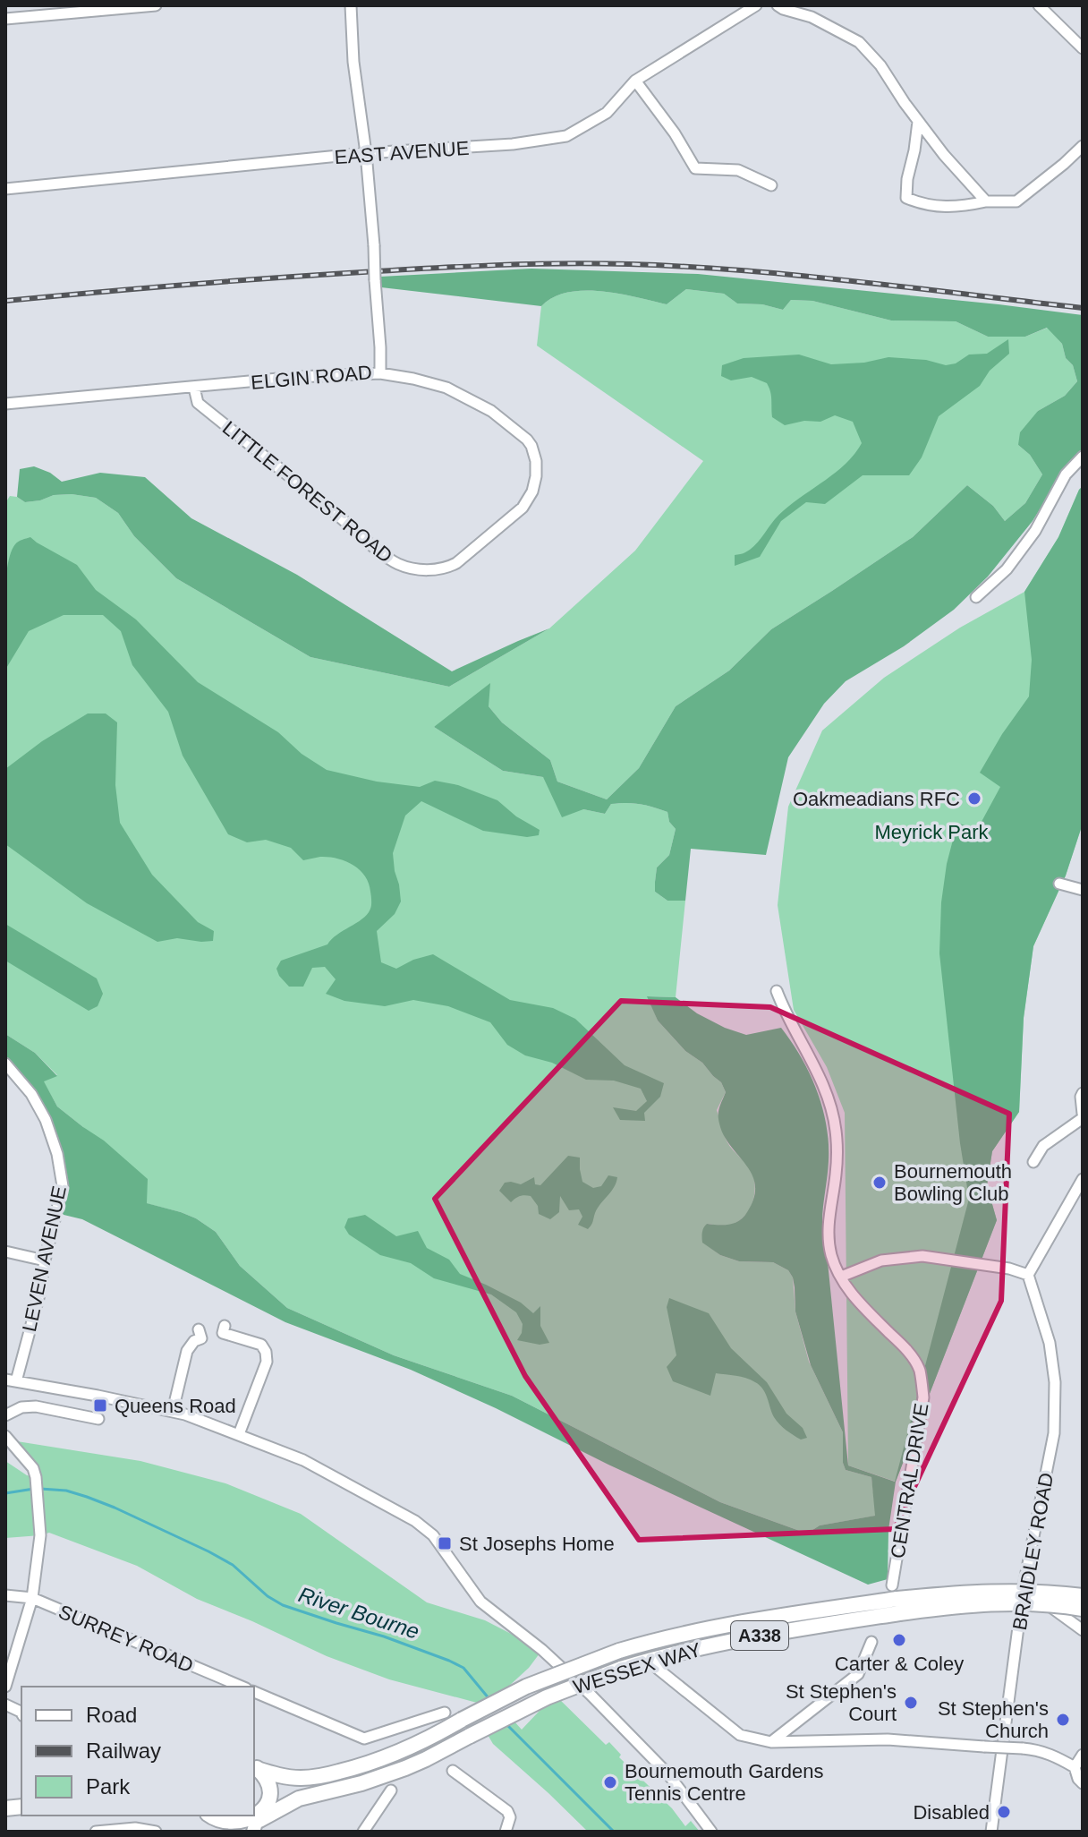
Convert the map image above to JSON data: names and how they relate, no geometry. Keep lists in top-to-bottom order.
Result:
{
  "streets": {
    "highway": ["A338", "WESSEX WAY"],
    "street": [
      "EAST AVENUE",
      "ELGIN ROAD",
      "LITTLE FOREST ROAD",
      "LEVEN AVENUE",
      "CENTRAL DRIVE",
      "BRAIDLEY ROAD",
      "SURREY ROAD"
    ]
  },
  "crossings": [
    ["EAST AVENUE", "ELGIN ROAD"],
    ["ELGIN ROAD", "LITTLE FOREST ROAD"],
    ["CENTRAL DRIVE", "WESSEX WAY"]
  ],
  "water": ["River Bourne"],
  "parks": ["Meyrick Park"],
  "places": {
    "other": [
      "Oakmeadians RFC",
      "Bournemouth Bowling Club",
      "Carter & Coley",
      "St Stephen's Court",
      "St Stephen's Church",
      "Bournemouth Gardens Tennis Centre",
      "Disabled"
    ],
    "transit": ["Queens Road", "St Josephs Home"]
  },
  "legend": ["Road", "Railway", "Park"]
}
